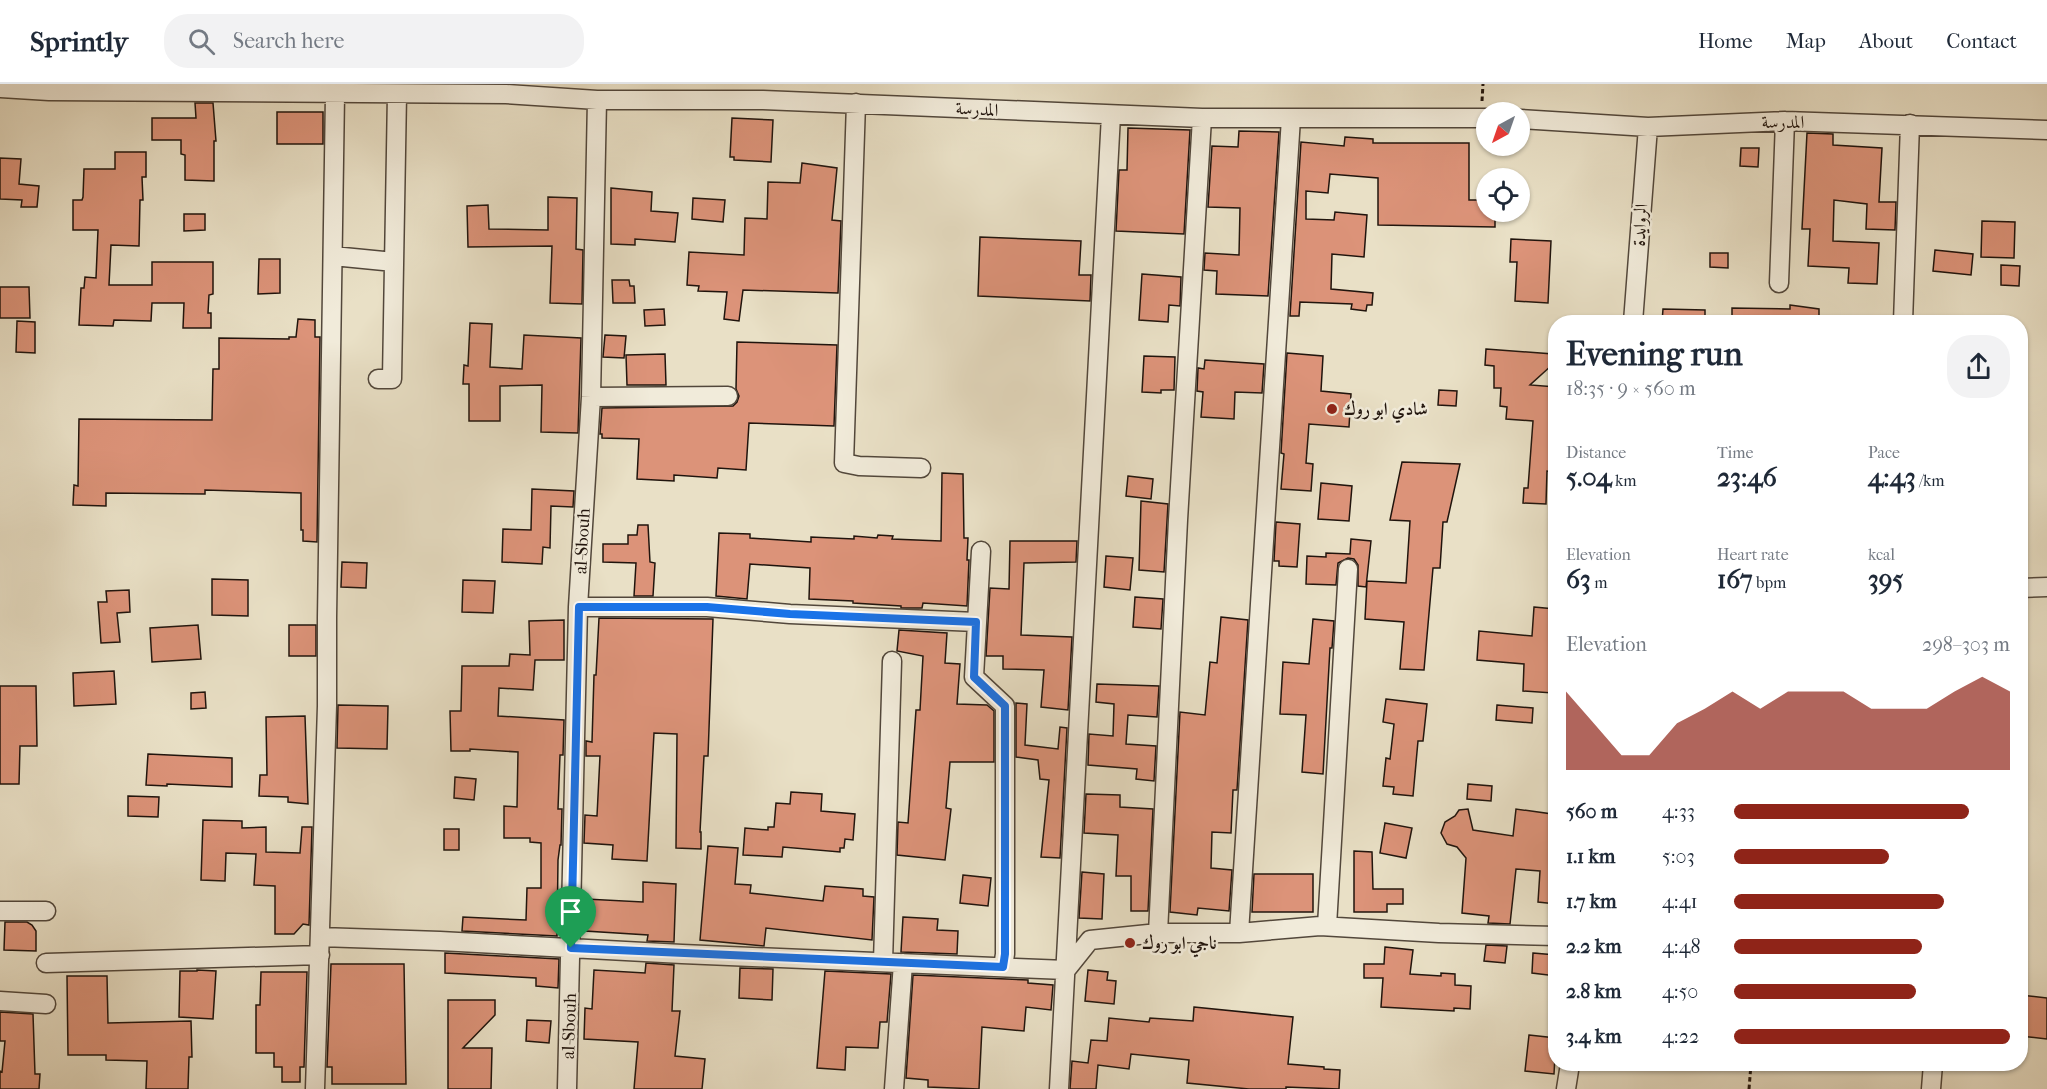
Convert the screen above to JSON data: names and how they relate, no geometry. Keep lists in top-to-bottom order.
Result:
{
  "streets": {
    "street": ["المدرسة", "الروايدة", "al-Sbouh"]
  },
  "crossings": [
    ["المدرسة", "الروايدة"],
    ["المدرسة", "al-Sbouh"]
  ],
  "places": ["شادي ابو روك", "ناجي ابو روك"],
  "north": "bottom left",
  "page": {
    "header": "Sprintly",
    "search": "Search here",
    "nav": [
      "Home",
      "Map",
      "About",
      "Contact"
    ],
    "heading": ["Evening run", "18:35 · 9 × 560 m"],
    "stats": [
      ["Distance", "5.04 km"],
      ["Time", "23:46"],
      ["Pace", "4:43 /km"],
      ["Elevation", "63 m"],
      ["Heart rate", "167 bpm"],
      ["kcal", "395"]
    ],
    "chart": ["Elevation", "298–303 m"],
    "list": [
      {
        "name": "560 m",
        "note": "4:33"
      },
      {
        "name": "1.1 km",
        "note": "5:03"
      },
      {
        "name": "1.7 km",
        "note": "4:41"
      },
      {
        "name": "2.2 km",
        "note": "4:48"
      },
      {
        "name": "2.8 km",
        "note": "4:50"
      },
      {
        "name": "3.4 km",
        "note": "4:22"
      }
    ]
  }
}
